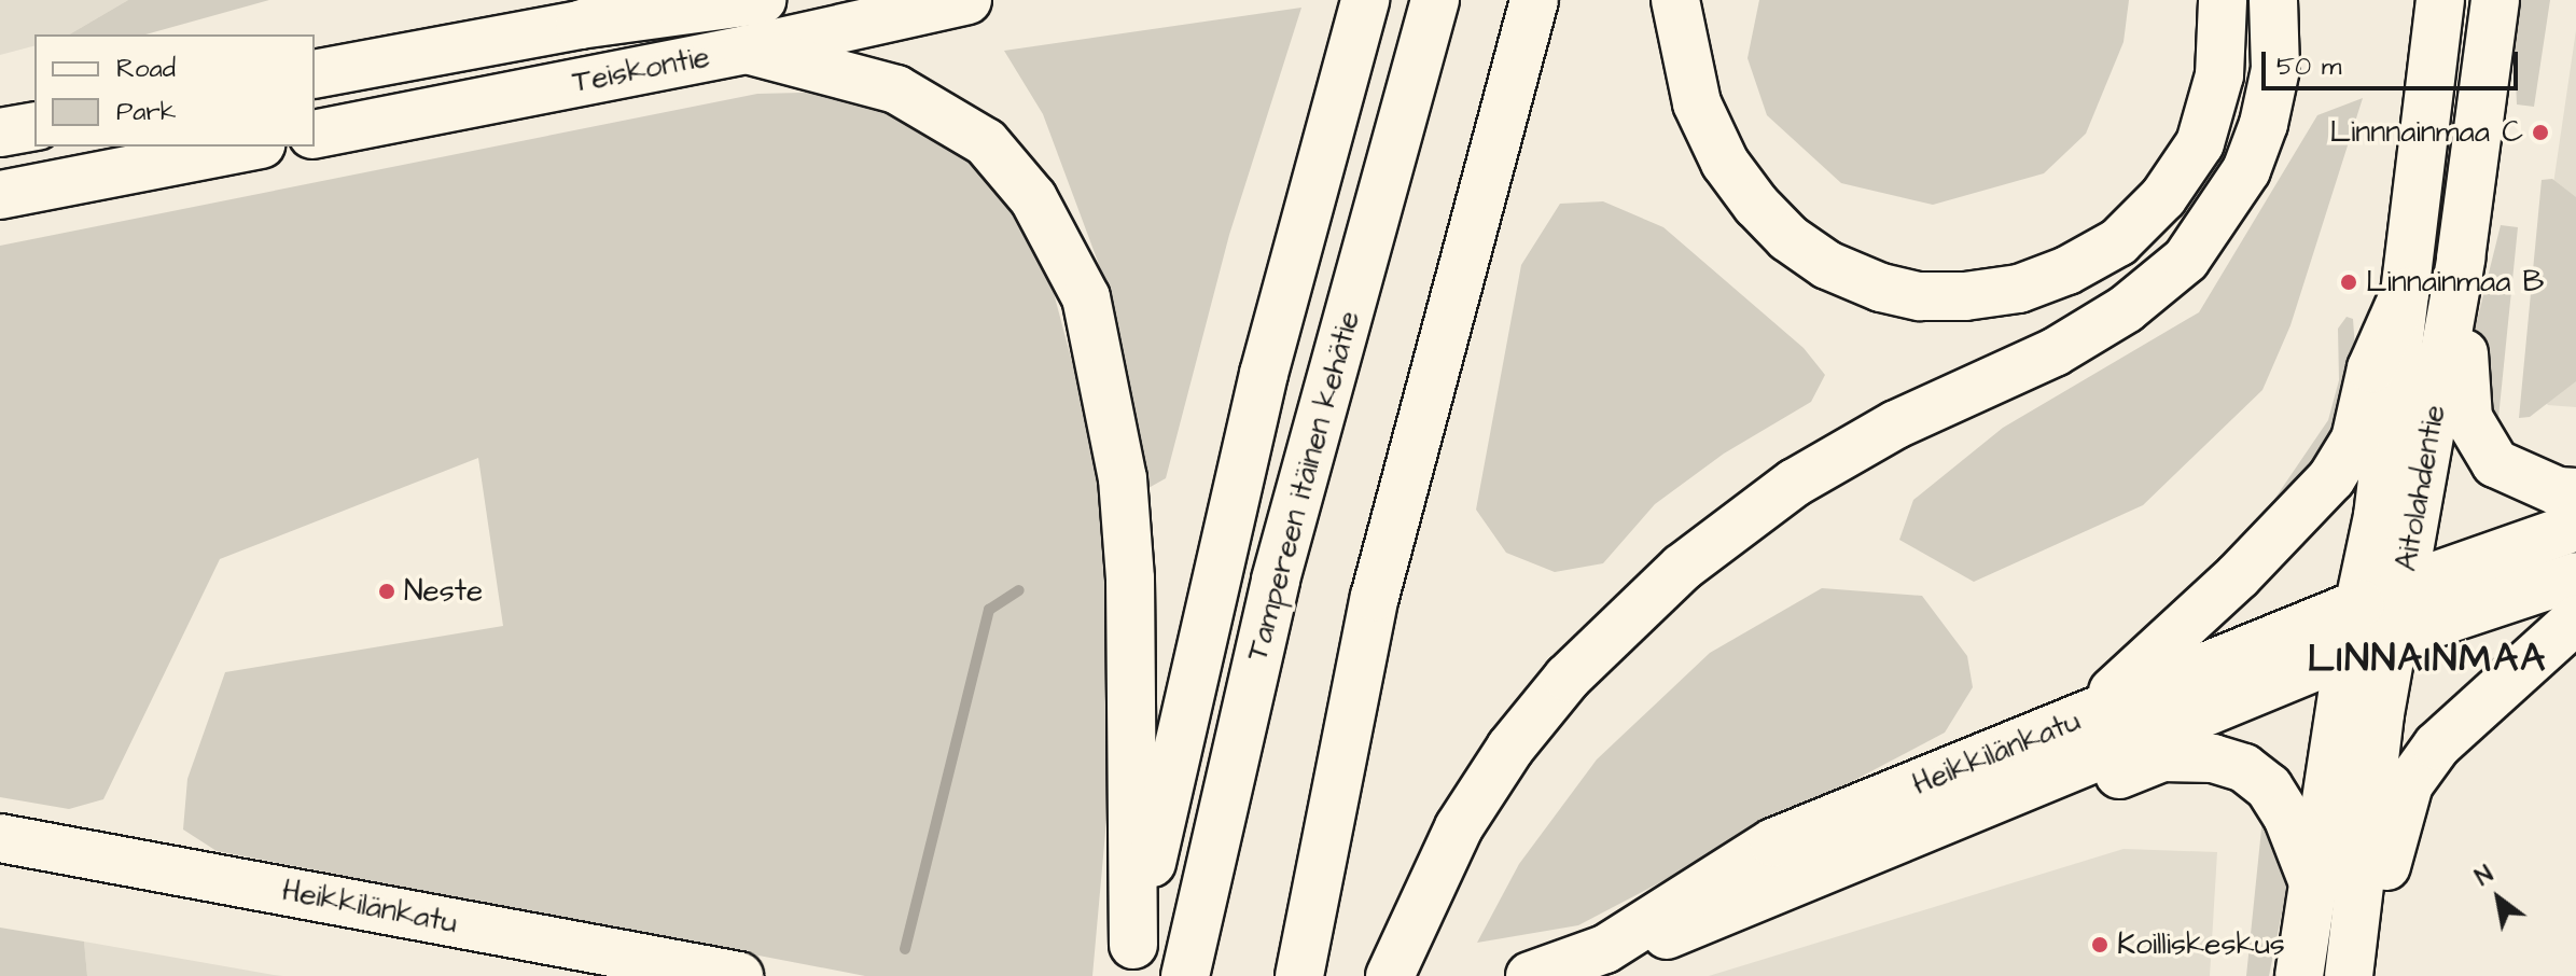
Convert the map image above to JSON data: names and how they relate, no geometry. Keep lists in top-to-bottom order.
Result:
{
  "streets": {
    "main road": [
      "Teiskontie",
      "Tampereen itäinen kehätie",
      "Aitolahdentie",
      "Heikkilänkatu"
    ]
  },
  "crossings": [
    ["Aitolahdentie", "Heikkilänkatu"]
  ],
  "districts": ["LINNAINMAA"],
  "places": [
    "Linnnainmaa C",
    "Linnainmaa B",
    "Neste",
    "Koilliskeskus"
  ],
  "legend": ["Road", "Park"],
  "scale_bar": "50 m",
  "north": "top left"
}
